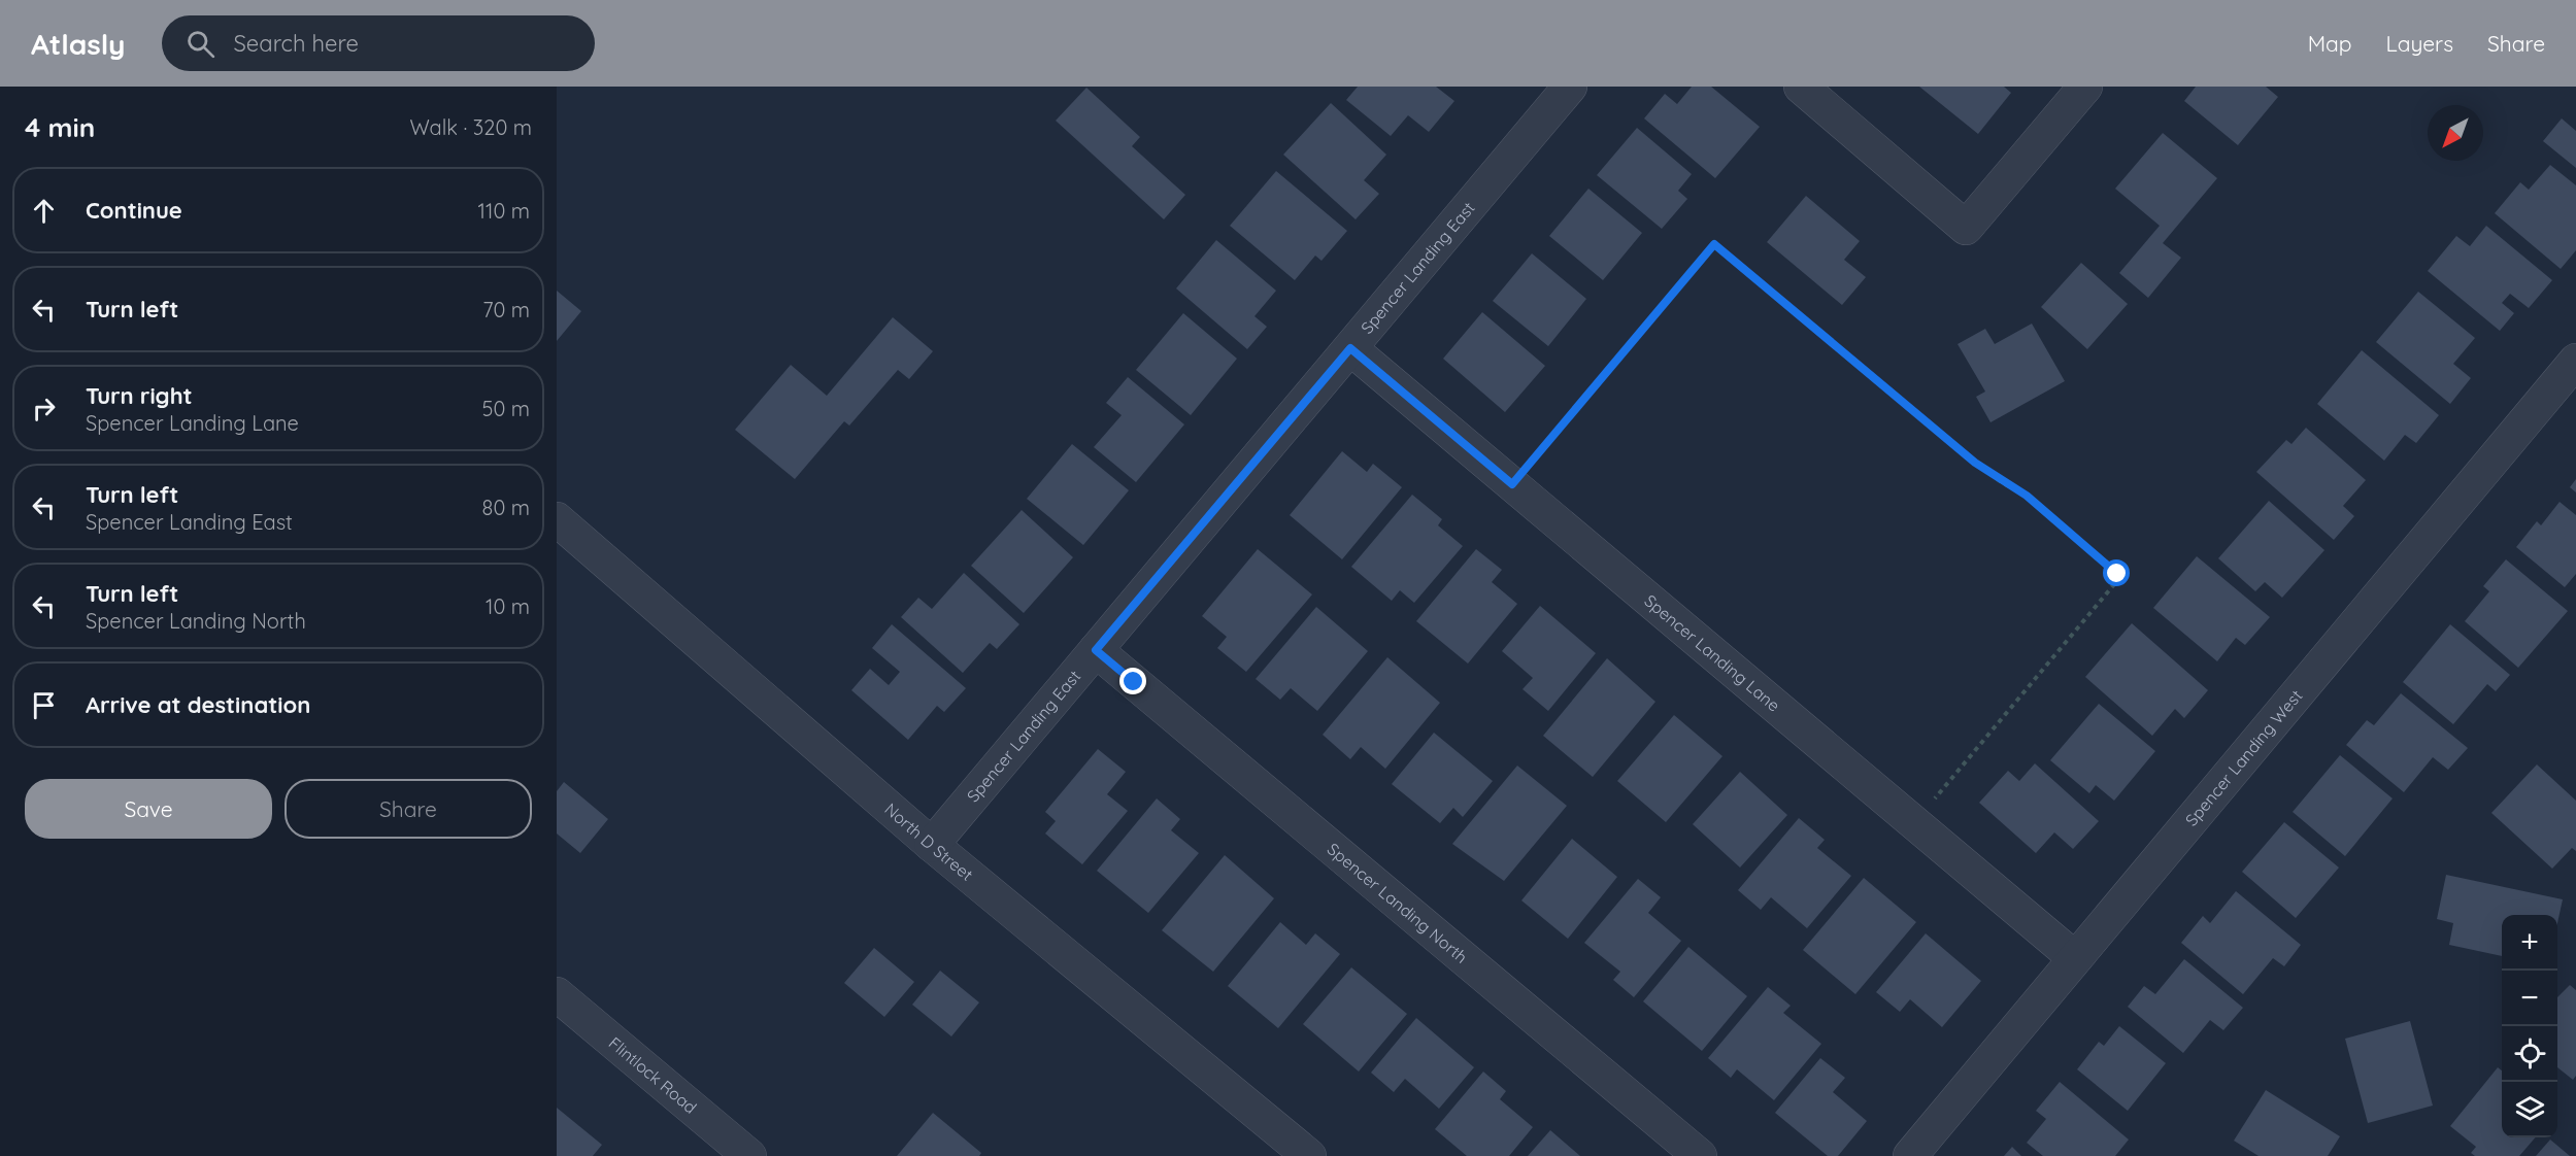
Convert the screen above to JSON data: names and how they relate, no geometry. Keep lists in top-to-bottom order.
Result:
{
  "streets": {
    "street": [
      "Spencer Landing East",
      "Spencer Landing Lane",
      "Spencer Landing West",
      "North D Street",
      "Spencer Landing North",
      "Flintlock Road"
    ]
  },
  "crossings": [
    ["Spencer Landing East", "Spencer Landing Lane"],
    ["Spencer Landing East", "North D Street"],
    ["Spencer Landing East", "Spencer Landing North"],
    ["Spencer Landing Lane", "Spencer Landing West"]
  ],
  "north": "bottom left",
  "page": {
    "header": "Atlasly",
    "search": "Search here",
    "nav": ["Map", "Layers", "Share"],
    "heading": ["4 min", "Walk · 320 m"],
    "list": [
      ["Continue", "110 m"],
      ["Turn left", "70 m"],
      ["Turn right", "Spencer Landing Lane", "50 m"],
      ["Turn left", "Spencer Landing East", "80 m"],
      ["Turn left", "Spencer Landing North", "10 m"],
      "Arrive at destination"
    ],
    "buttons": ["Save", "Share"],
    "map_buttons": ["+", "−"]
  }
}
